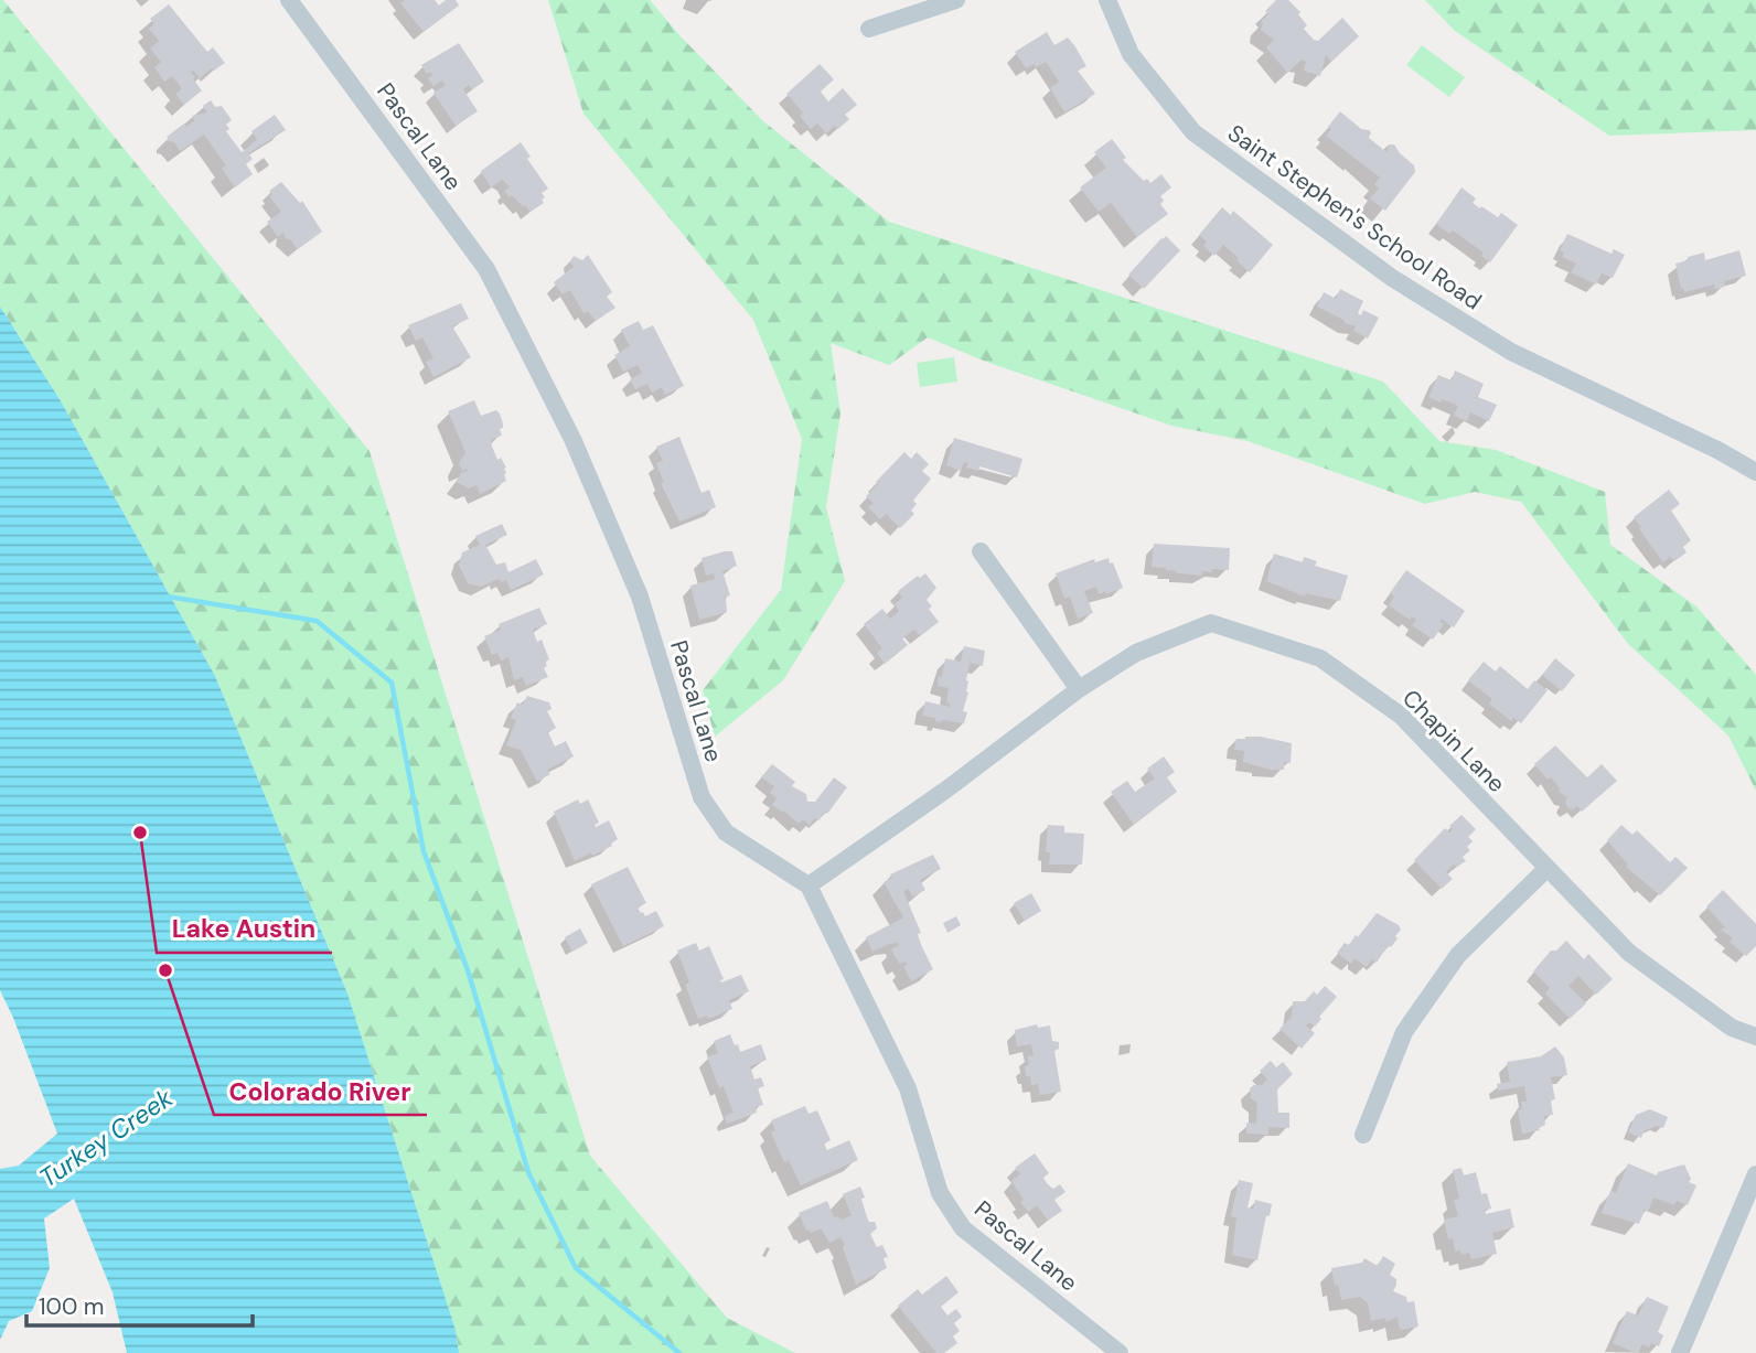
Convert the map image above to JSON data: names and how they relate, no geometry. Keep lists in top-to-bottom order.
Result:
{
  "streets": {
    "street": ["Pascal Lane", "Saint Stephen's School Road", "Chapin Lane"]
  },
  "crossings": [
    ["Pascal Lane", "Chapin Lane"]
  ],
  "water": ["Turkey Creek"],
  "places": ["Lake Austin", "Colorado River"],
  "scale_bar": "100 m"
}
